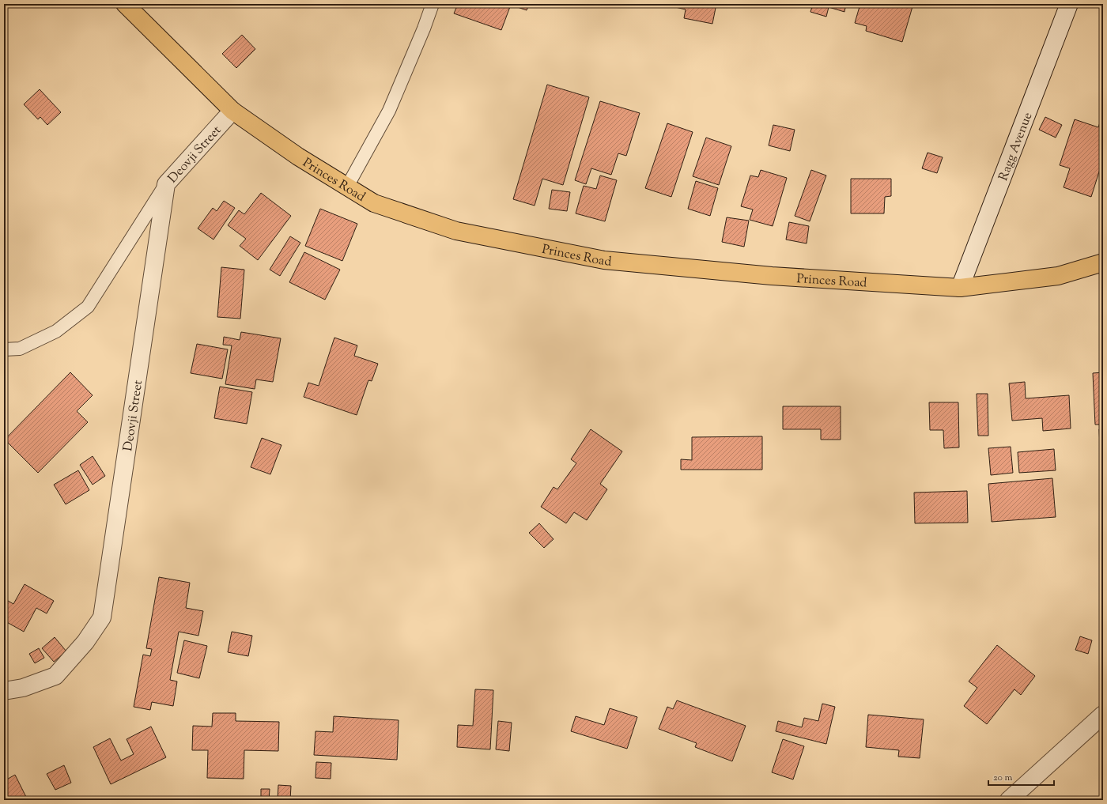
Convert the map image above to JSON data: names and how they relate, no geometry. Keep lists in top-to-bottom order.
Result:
{
  "streets": {
    "main road": ["Princes Road"],
    "street": ["Ragg Avenue", "Deovji Street"]
  },
  "crossings": [
    ["Ragg Avenue", "Princes Road"],
    ["Deovji Street", "Princes Road"]
  ],
  "scale_bar": "20 m"
}
